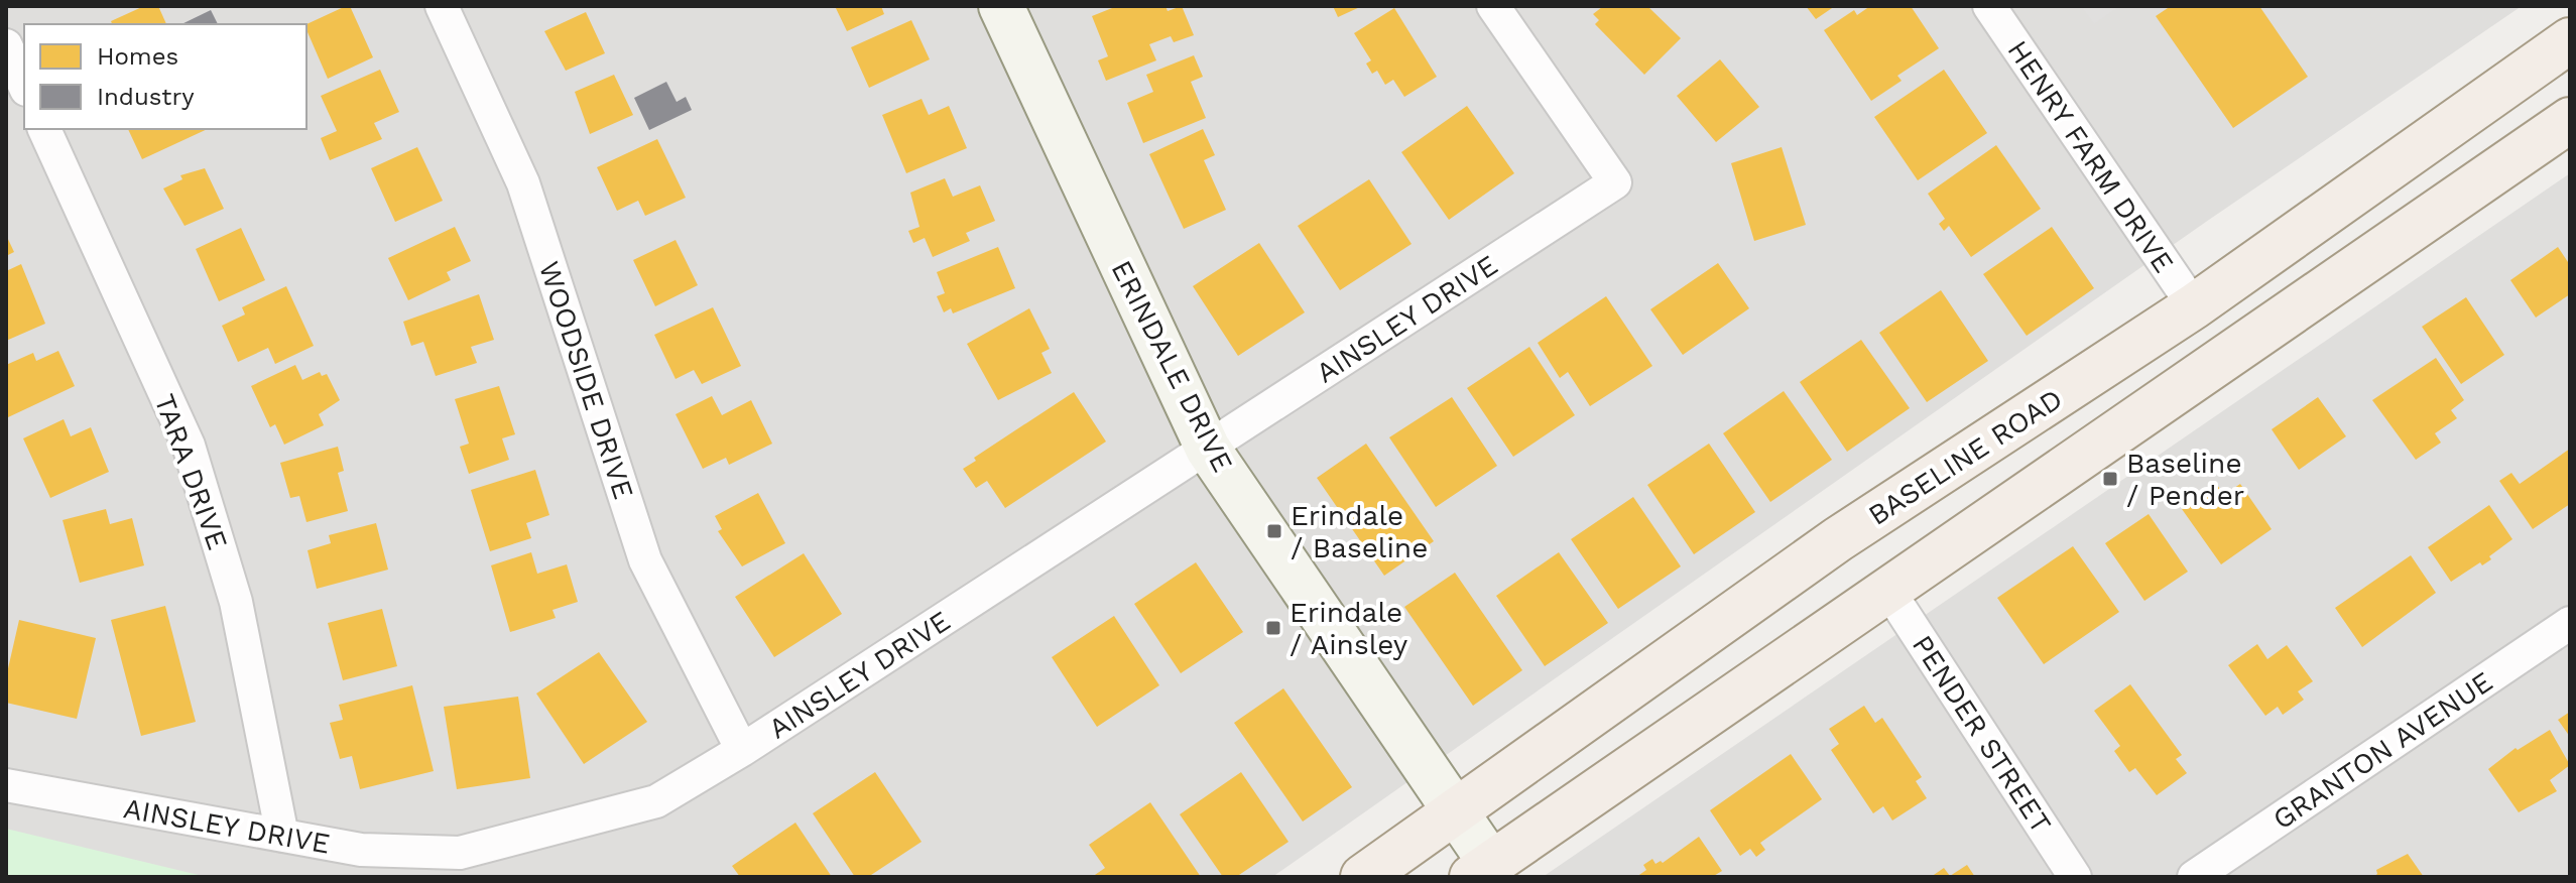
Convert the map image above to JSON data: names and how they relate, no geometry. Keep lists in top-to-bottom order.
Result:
{
  "streets": {
    "main road": ["BASELINE ROAD"],
    "street": [
      "HENRY FARM DRIVE",
      "AINSLEY DRIVE",
      "ERINDALE DRIVE",
      "WOODSIDE DRIVE",
      "TARA DRIVE",
      "PENDER STREET",
      "GRANTON AVENUE"
    ]
  },
  "crossings": [
    ["HENRY FARM DRIVE", "BASELINE ROAD"],
    ["AINSLEY DRIVE", "ERINDALE DRIVE"],
    ["AINSLEY DRIVE", "WOODSIDE DRIVE"],
    ["AINSLEY DRIVE", "TARA DRIVE"],
    ["ERINDALE DRIVE", "BASELINE ROAD"]
  ],
  "places": {
    "transit": ["Baseline / Pender", "Erindale / Baseline", "Erindale / Ainsley"]
  },
  "legend": ["Homes", "Industry"]
}
